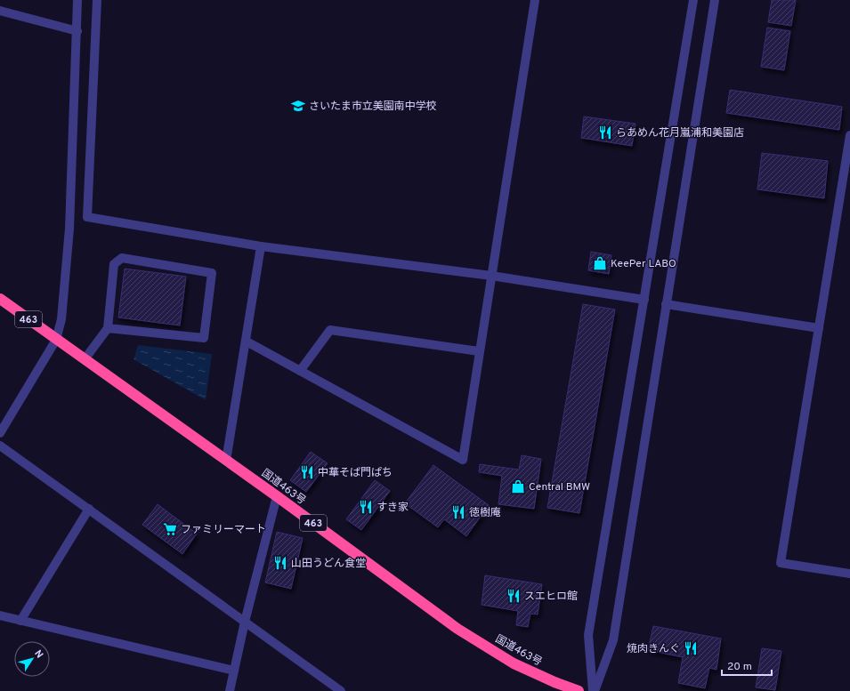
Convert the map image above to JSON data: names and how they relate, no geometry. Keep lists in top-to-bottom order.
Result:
{
  "streets": {
    "highway": ["463", "国道463号"]
  },
  "places": {
    "school or university": ["さいたま市立美園南中学校"],
    "restaurant": [
      "らあめん花月嵐浦和美園店",
      "中華そば門ぱち",
      "すき家",
      "徳樹庵",
      "山田うどん食堂",
      "スエヒロ館",
      "焼肉きんぐ"
    ],
    "shop": ["KeePer LABO", "Central BMW"],
    "supermarket": ["ファミリーマート"]
  },
  "scale_bar": "20 m",
  "north": "top right"
}
